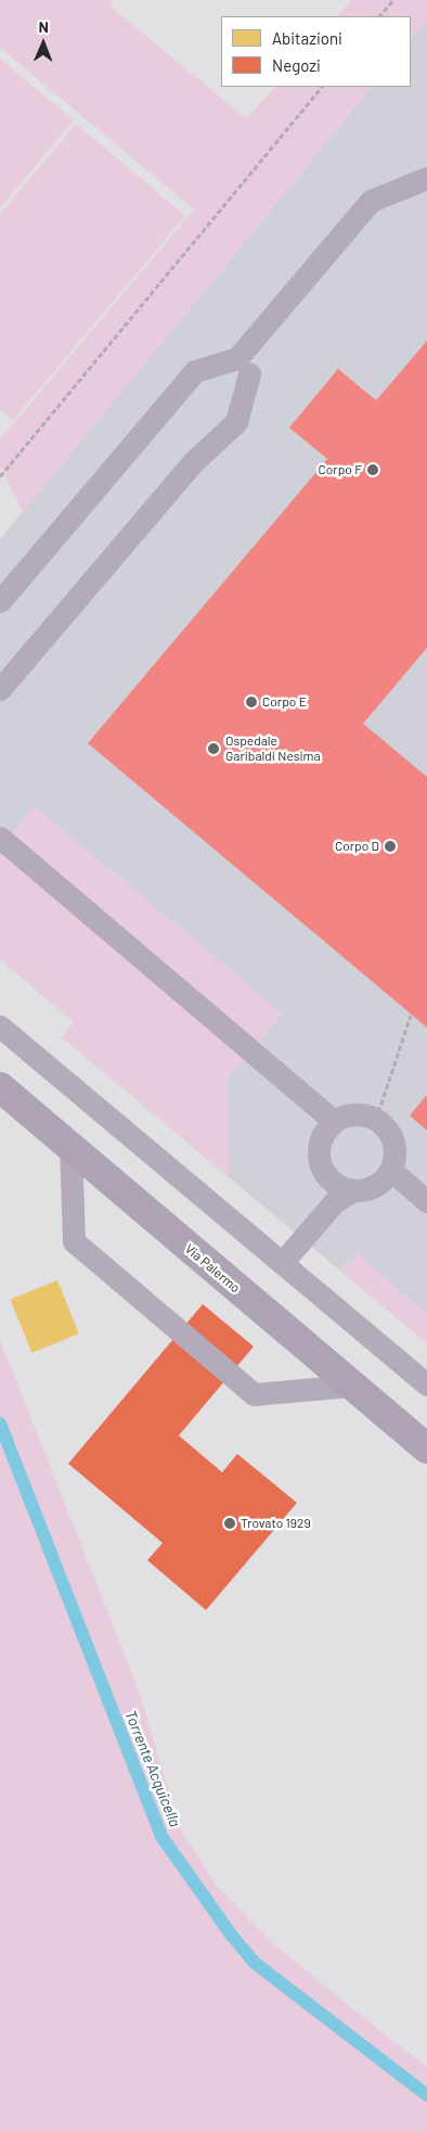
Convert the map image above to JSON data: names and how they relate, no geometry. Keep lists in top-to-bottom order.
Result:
{
  "streets": {
    "main road": ["Via Palermo"]
  },
  "water": ["Torrente Acquicella"],
  "places": [
    "Corpo F",
    "Corpo E",
    "Ospedale Garibaldi Nesima",
    "Corpo D",
    "Trovato 1929"
  ],
  "legend": ["Abitazioni", "Negozi"],
  "north": "top"
}
